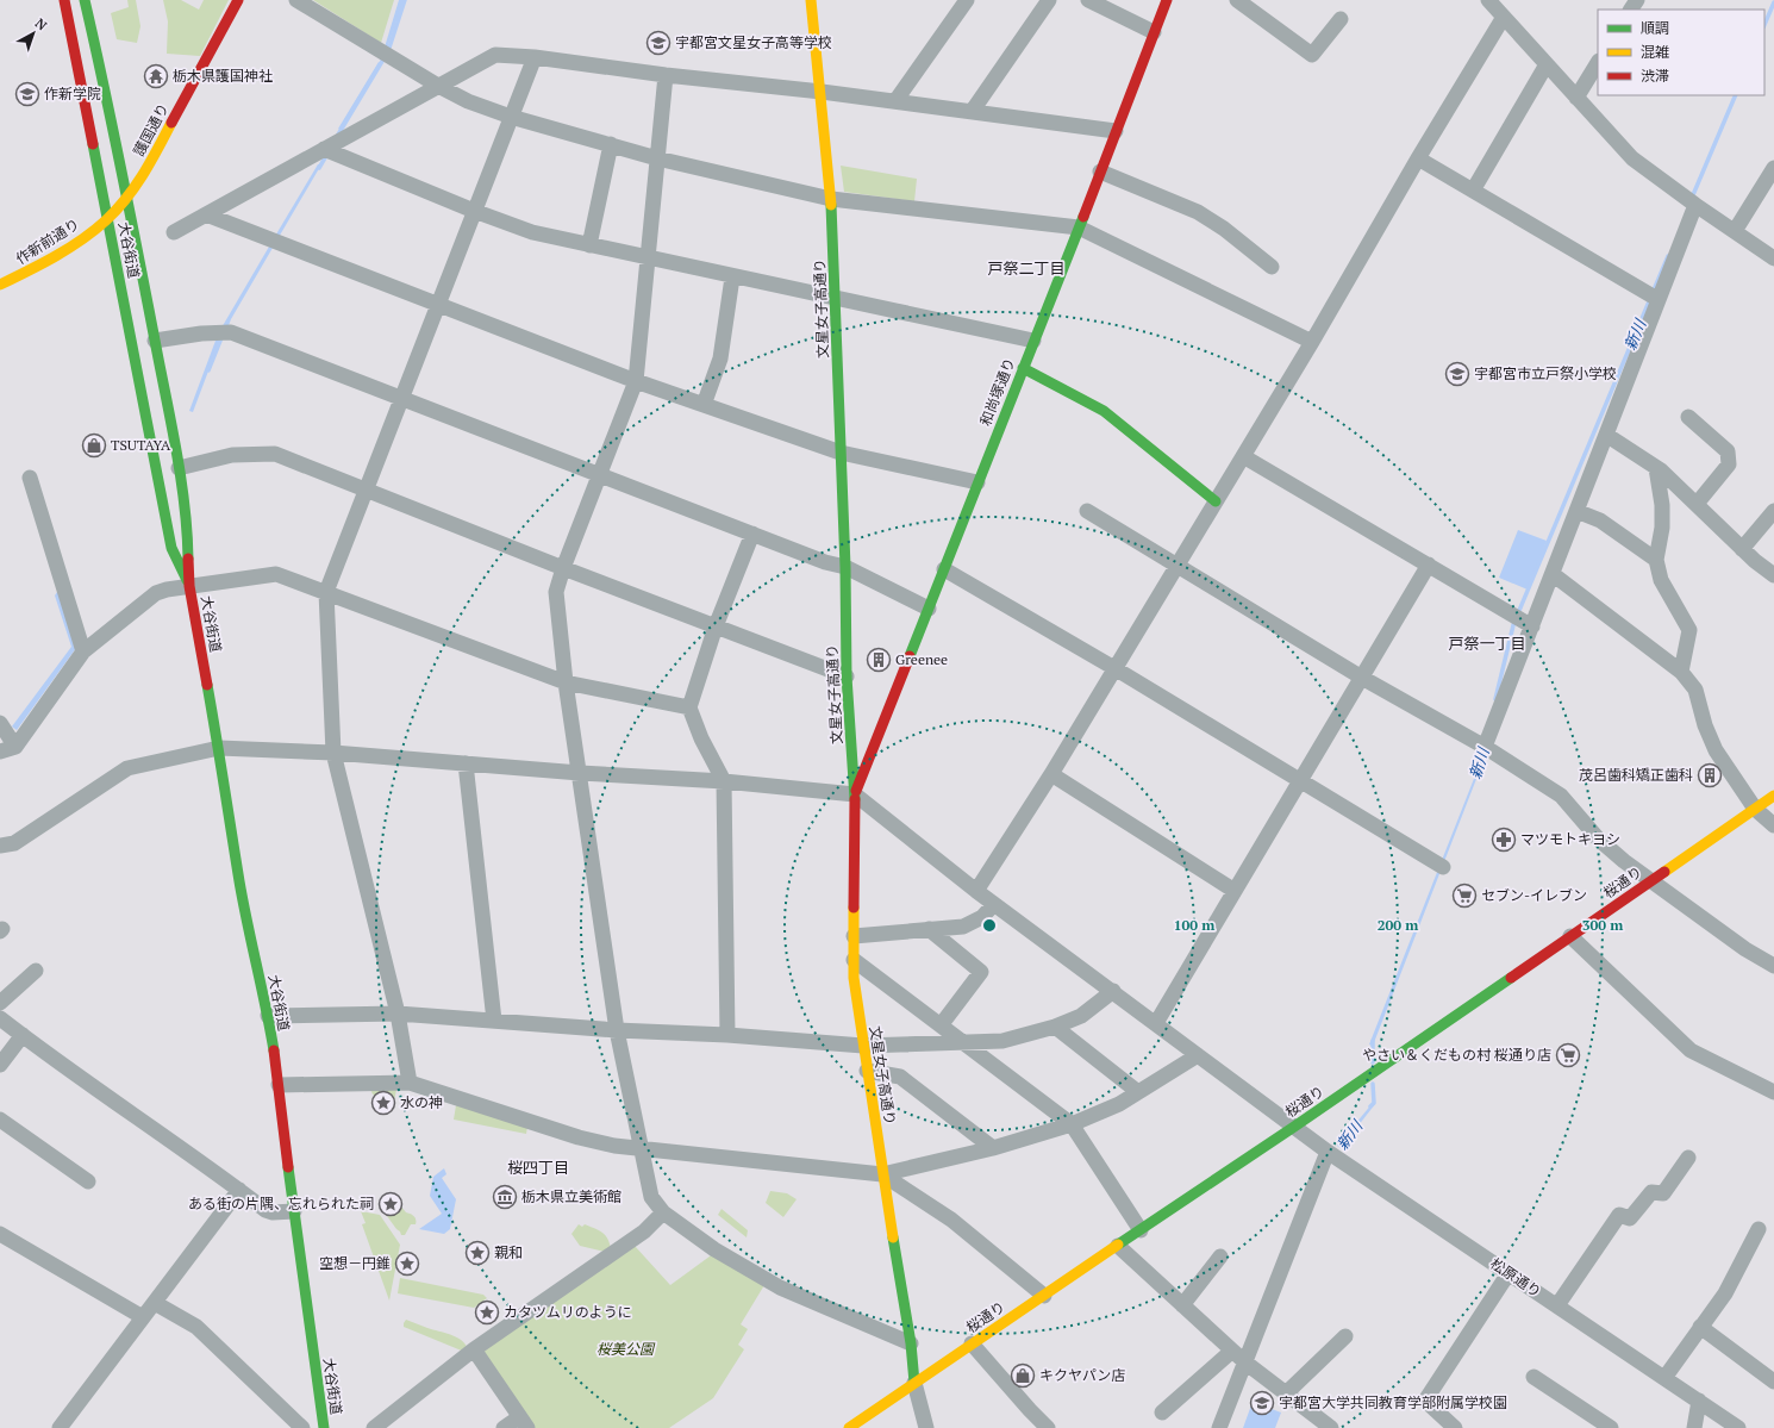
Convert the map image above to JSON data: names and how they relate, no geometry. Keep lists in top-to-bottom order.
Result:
{
  "streets": {
    "main road": [
      "護国通り",
      "作新前通り",
      "大谷街道",
      "文星女子高通り",
      "和尚塚通り",
      "桜通り"
    ],
    "street": ["松原通り"]
  },
  "crossings": [
    ["護国通り", "作新前通り"],
    ["護国通り", "大谷街道"],
    ["作新前通り", "大谷街道"],
    ["文星女子高通り", "和尚塚通り"],
    ["文星女子高通り", "桜通り"],
    ["文星女子高通り", "松原通り"],
    ["和尚塚通り", "松原通り"],
    ["桜通り", "松原通り"]
  ],
  "districts": ["戸祭二丁目", "戸祭一丁目", "桜四丁目"],
  "water": ["新川"],
  "parks": ["桜美公園"],
  "places": {
    "school or university": [
      "宇都宮文星女子高等学校",
      "作新学院",
      "宇都宮市立戸祭小学校",
      "宇都宮大学共同教育学部附属学校園"
    ],
    "temple": ["栃木県護国神社"],
    "shop": ["TSUTAYA", "キクヤパン店"],
    "building": ["Greenee", "茂呂歯科矯正歯科"],
    "pharmacy": ["マツモトキヨシ"],
    "supermarket": ["セブン-イレブン", "やさい＆くだもの村 桜通り店"],
    "place": [
      "水の神",
      "ある街の片隅、忘れられた祠",
      "親和",
      "空想－円錐",
      "カタツムリのように"
    ],
    "museum": ["栃木県立美術館"]
  },
  "legend": ["順調", "混雑", "渋滞"],
  "north": "top right",
  "rings": ["100 m", "200 m", "300 m"]
}
